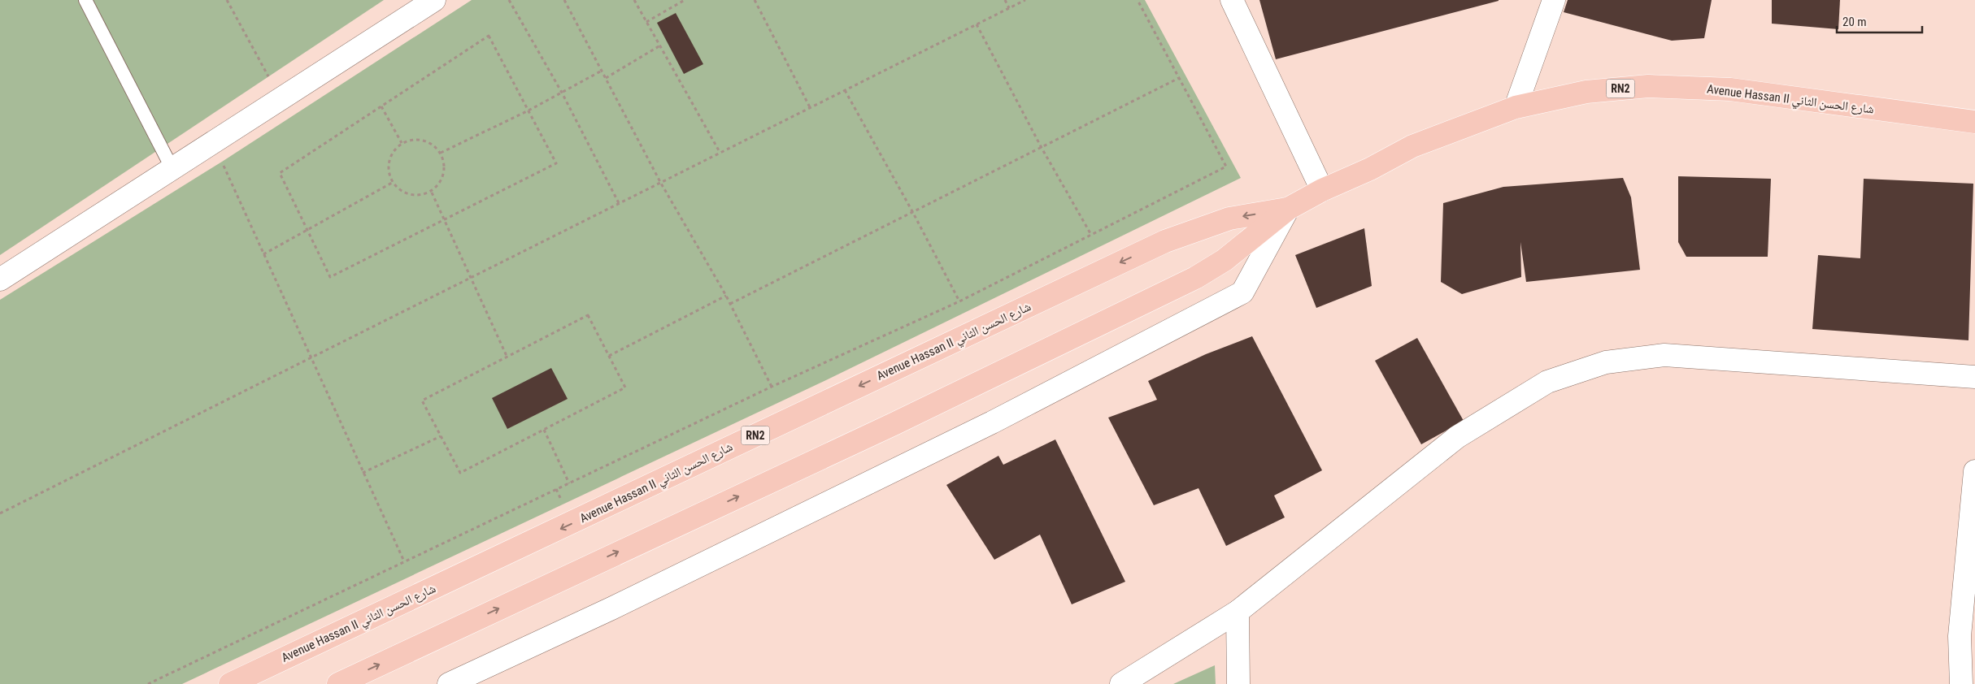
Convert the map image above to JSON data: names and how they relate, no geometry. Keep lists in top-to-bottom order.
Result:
{
  "streets": {
    "main road": ["RN2", "Avenue Hassan II شارع الحسن الثاني"]
  },
  "scale_bar": "20 m"
}
